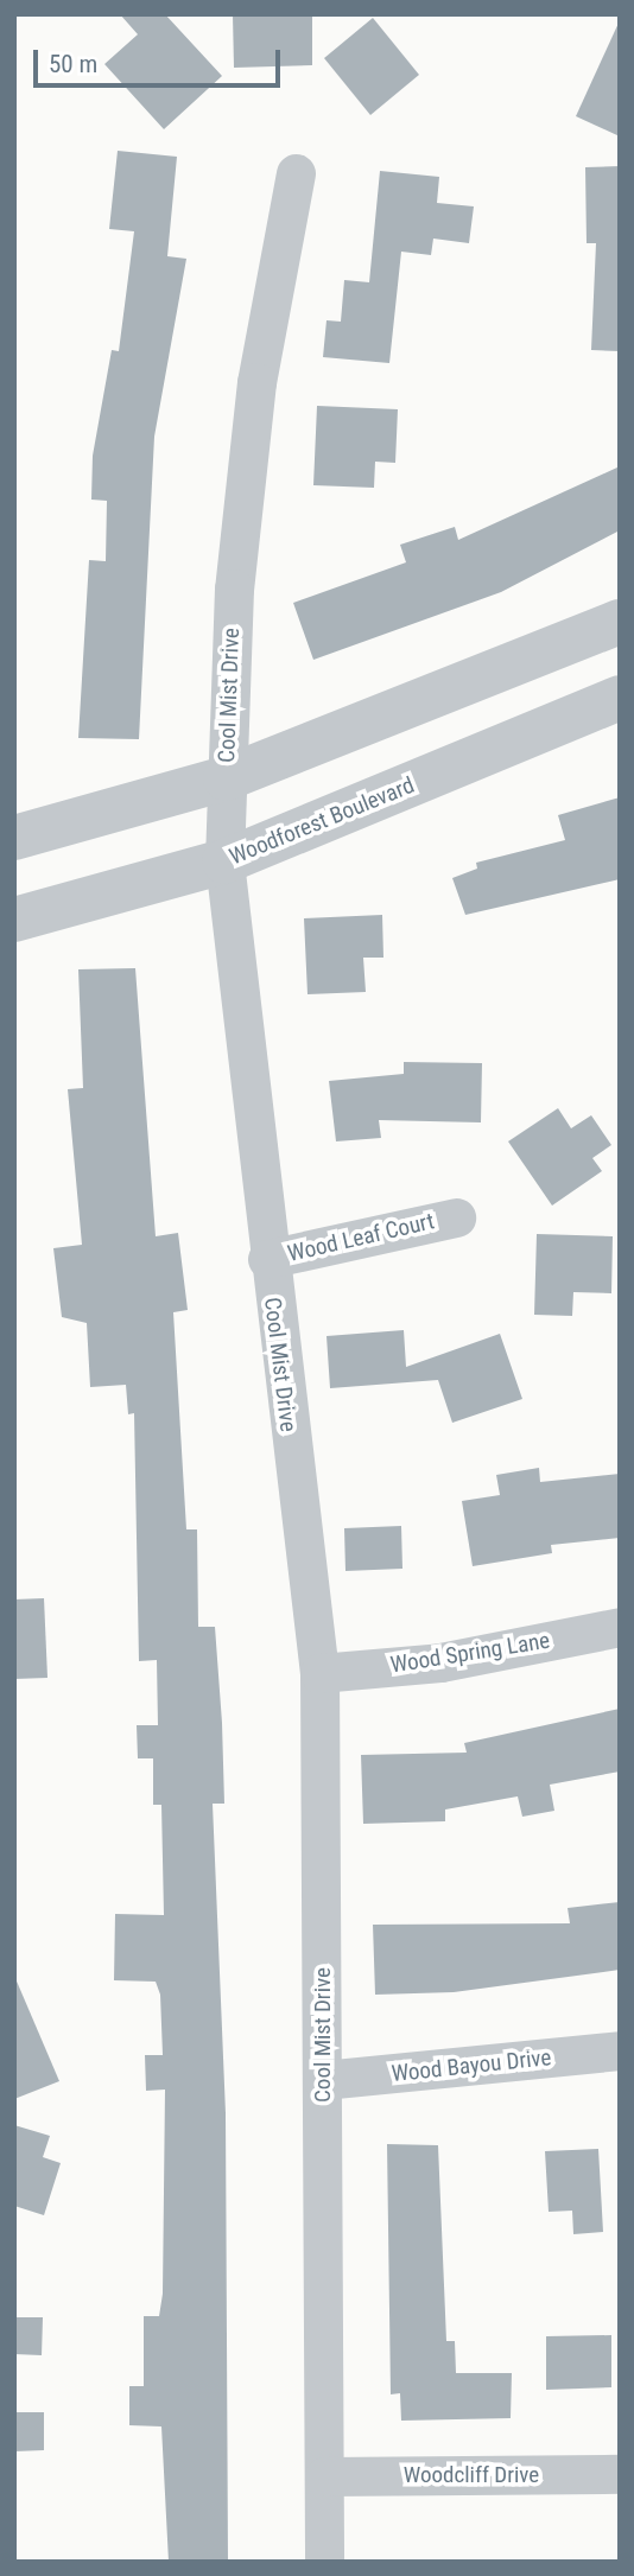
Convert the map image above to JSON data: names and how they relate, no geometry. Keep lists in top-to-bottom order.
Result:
{
  "streets": {
    "street": [
      "Cool Mist Drive",
      "Woodforest Boulevard",
      "Wood Leaf Court",
      "Wood Spring Lane",
      "Wood Bayou Drive",
      "Woodcliff Drive"
    ]
  },
  "crossings": [
    ["Cool Mist Drive", "Woodforest Boulevard"],
    ["Cool Mist Drive", "Wood Leaf Court"],
    ["Cool Mist Drive", "Wood Spring Lane"],
    ["Cool Mist Drive", "Wood Bayou Drive"],
    ["Cool Mist Drive", "Woodcliff Drive"]
  ],
  "scale_bar": "50 m"
}
